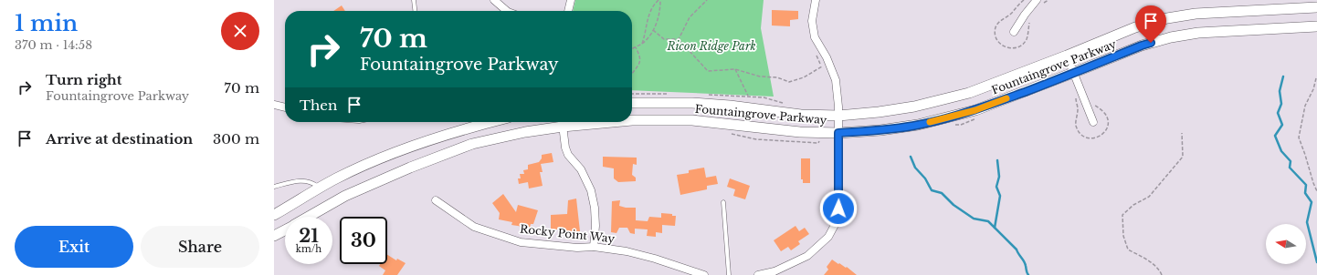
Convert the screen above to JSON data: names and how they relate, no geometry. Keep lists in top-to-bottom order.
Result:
{
  "streets": {
    "main road": ["Fountaingrove Parkway"],
    "street": ["Rocky Point Way"]
  },
  "parks": ["Ricon Ridge Park"],
  "north": "left",
  "page": {
    "heading": ["1 min", "370 m · 14:58"],
    "turn": ["70 m", "Fountaingrove Parkway"],
    "list": [
      {
        "name": "Turn right",
        "note": "Fountaingrove Parkway",
        "value": "70 m"
      },
      {
        "name": "Arrive at destination",
        "value": "300 m"
      }
    ],
    "then": "Then",
    "speed": "21 km/h",
    "limit": "30",
    "buttons": ["Exit", "Share"]
  }
}
